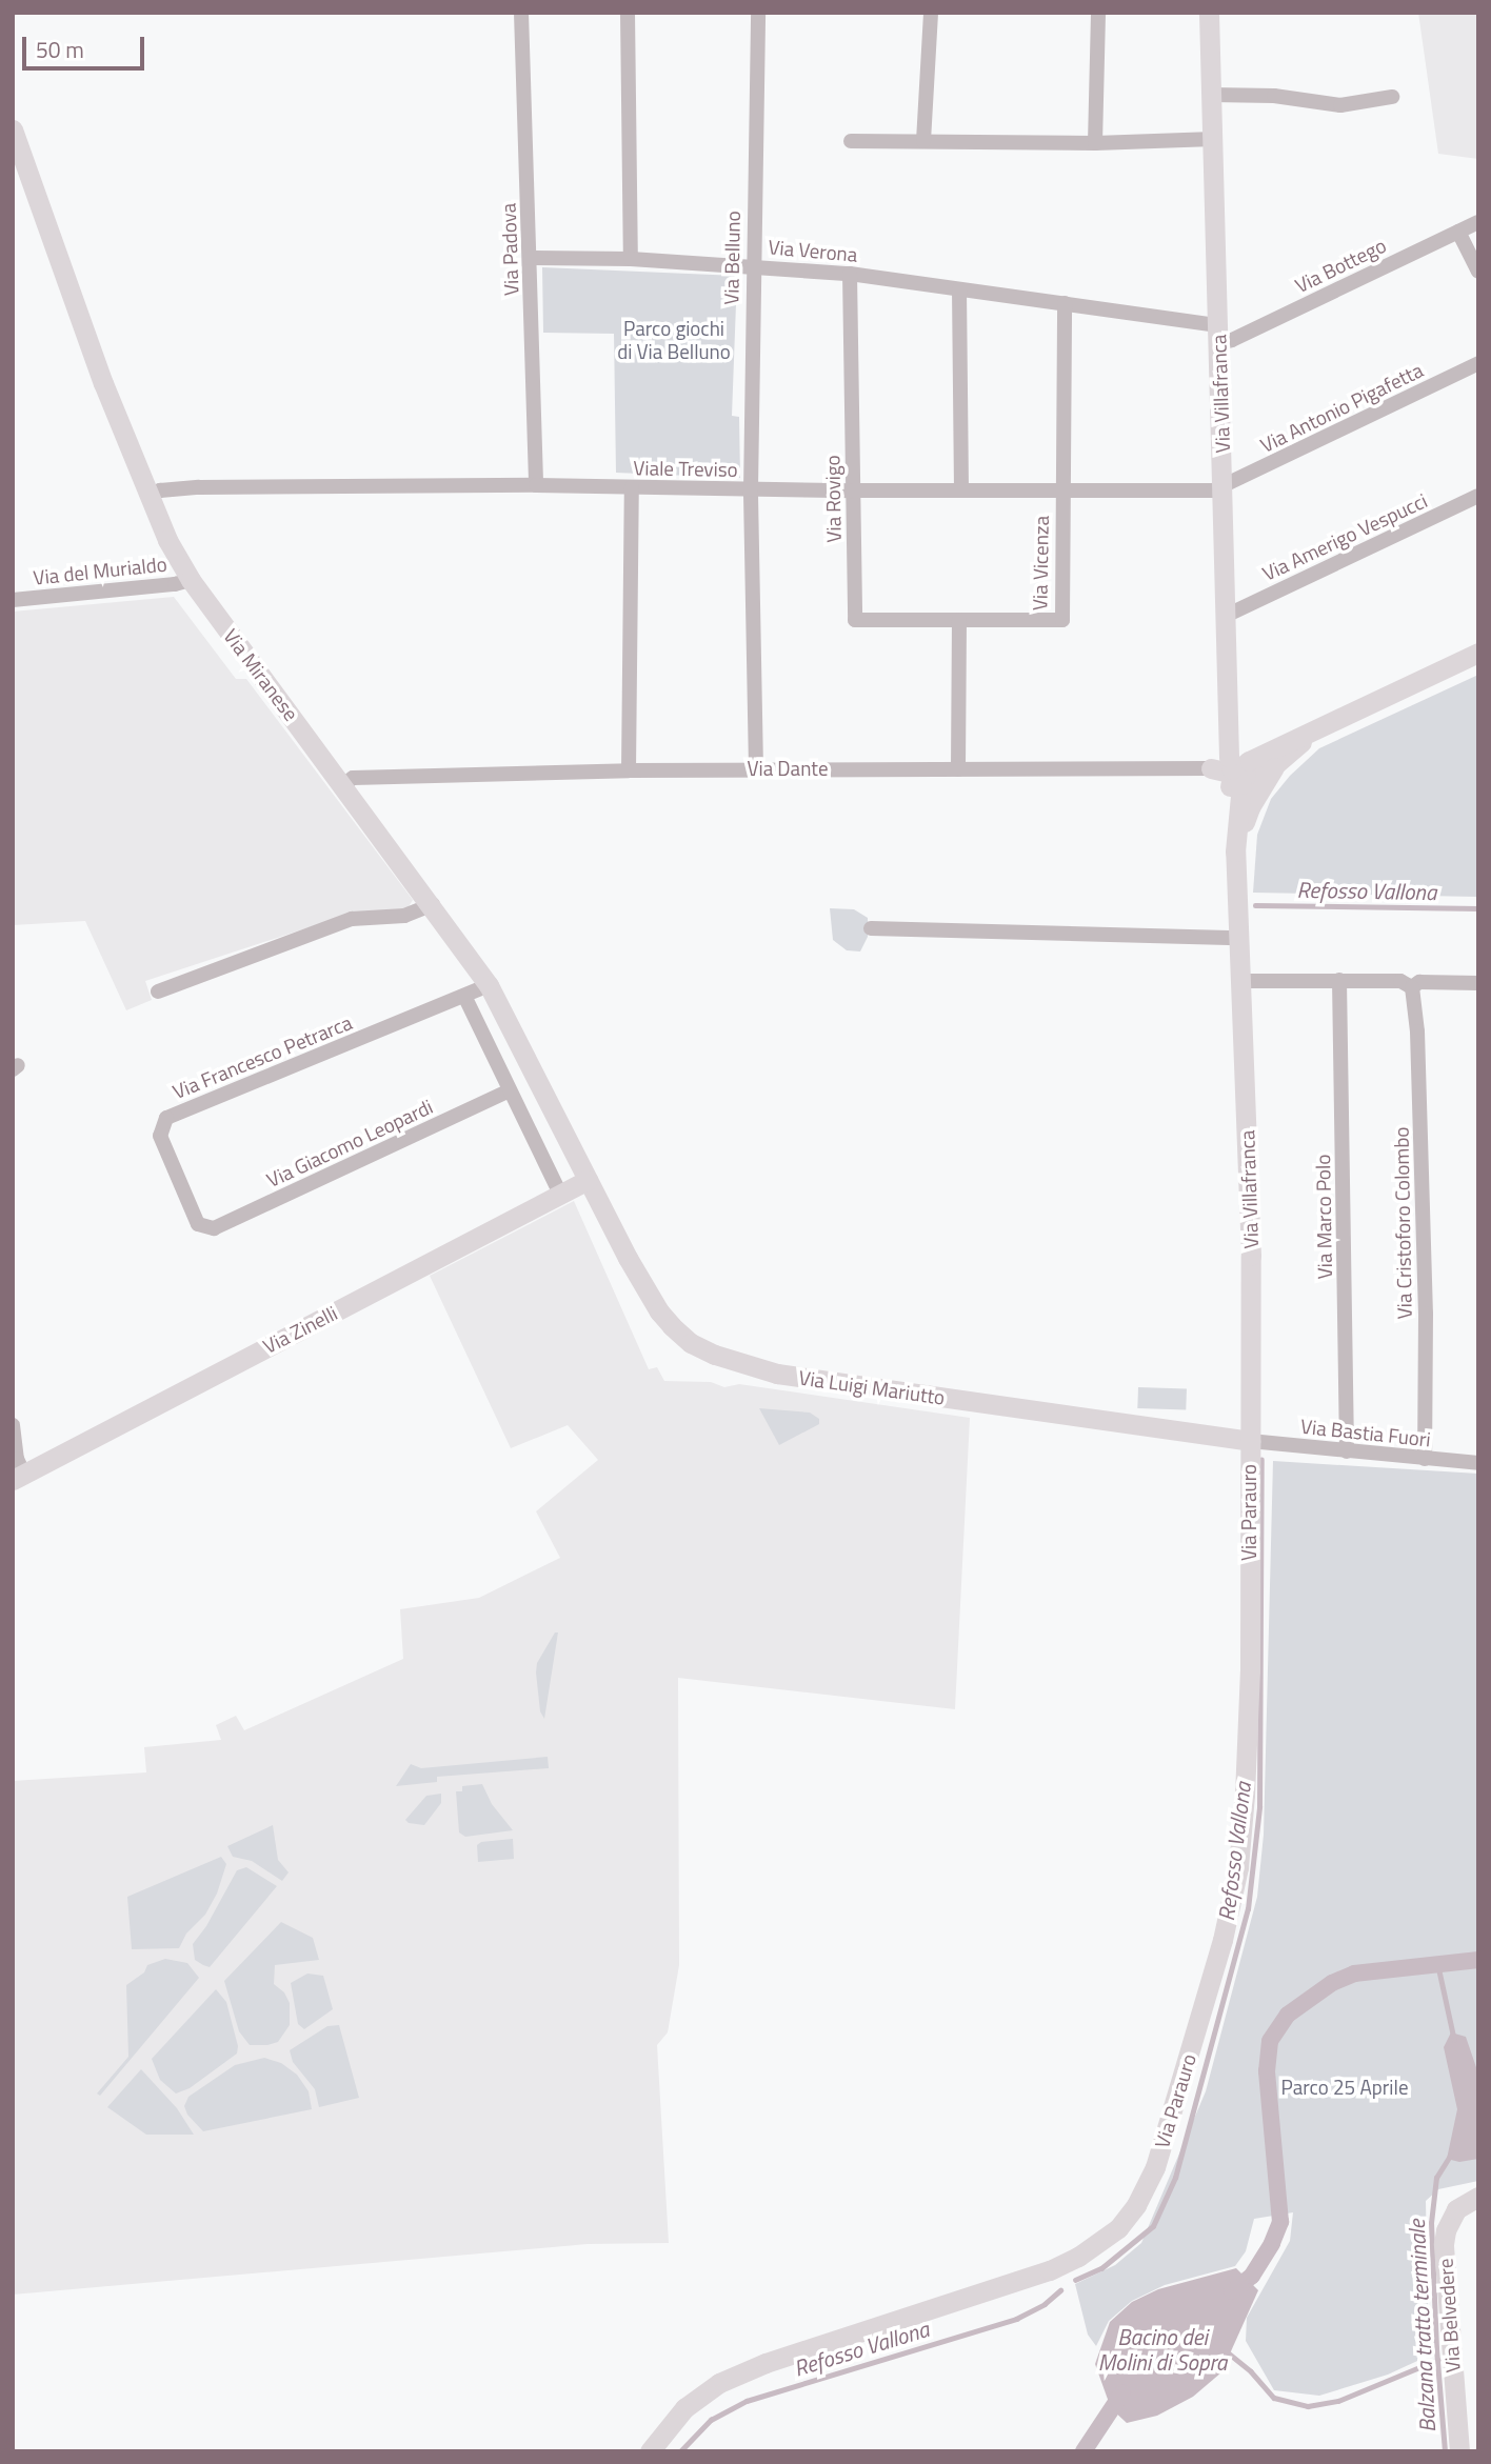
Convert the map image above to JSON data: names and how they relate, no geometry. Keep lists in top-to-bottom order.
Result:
{
  "streets": {
    "main road": [
      "Via Villafranca",
      "Via Miranese",
      "Via Dante",
      "Via Zinelli",
      "Via Luigi Mariutto",
      "Via Parauro",
      "Via Belvedere"
    ],
    "street": [
      "Via Padova",
      "Via Verona",
      "Via Belluno",
      "Via Bottego",
      "Via Antonio Pigafetta",
      "Viale Treviso",
      "Via Rovigo",
      "Via Amerigo Vespucci",
      "Via Vicenza",
      "Via del Murialdo",
      "Via Francesco Petrarca",
      "Via Giacomo Leopardi",
      "Via Marco Polo",
      "Via Cristoforo Colombo",
      "Via Bastia Fuori"
    ]
  },
  "crossings": [
    ["Via Padova", "Via Verona"],
    ["Via Padova", "Viale Treviso"],
    ["Via Verona", "Via Belluno"],
    ["Via Verona", "Via Bottego"],
    ["Via Verona", "Via Villafranca"],
    ["Via Verona", "Via Rovigo"],
    ["Via Verona", "Via Vicenza"],
    ["Via Belluno", "Viale Treviso"],
    ["Via Belluno", "Via Dante"],
    ["Via Bottego", "Via Villafranca"],
    ["Via Villafranca", "Via Antonio Pigafetta"],
    ["Via Villafranca", "Viale Treviso"],
    ["Via Villafranca", "Via Amerigo Vespucci"],
    ["Via Villafranca", "Via Dante"],
    ["Via Villafranca", "Via Luigi Mariutto"],
    ["Via Villafranca", "Via Bastia Fuori"],
    ["Via Villafranca", "Via Parauro"],
    ["Via Antonio Pigafetta", "Viale Treviso"],
    ["Viale Treviso", "Via Rovigo"],
    ["Viale Treviso", "Via Vicenza"],
    ["Viale Treviso", "Via Miranese"],
    ["Via Rovigo", "Via Vicenza"],
    ["Via del Murialdo", "Via Miranese"],
    ["Via Miranese", "Via Dante"],
    ["Via Miranese", "Via Francesco Petrarca"],
    ["Via Miranese", "Via Zinelli"],
    ["Via Miranese", "Via Luigi Mariutto"],
    ["Via Francesco Petrarca", "Via Giacomo Leopardi"],
    ["Via Marco Polo", "Via Bastia Fuori"],
    ["Via Cristoforo Colombo", "Via Bastia Fuori"],
    ["Via Zinelli", "Via Luigi Mariutto"],
    ["Via Luigi Mariutto", "Via Bastia Fuori"],
    ["Via Luigi Mariutto", "Via Parauro"],
    ["Via Bastia Fuori", "Via Parauro"]
  ],
  "water": ["Refosso Vallona", "Balzana tratto terminale", "Bacino dei Molini di Sopra"],
  "parks": ["Parco giochi di Via Belluno", "Parco 25 Aprile"],
  "scale_bar": "50 m"
}
